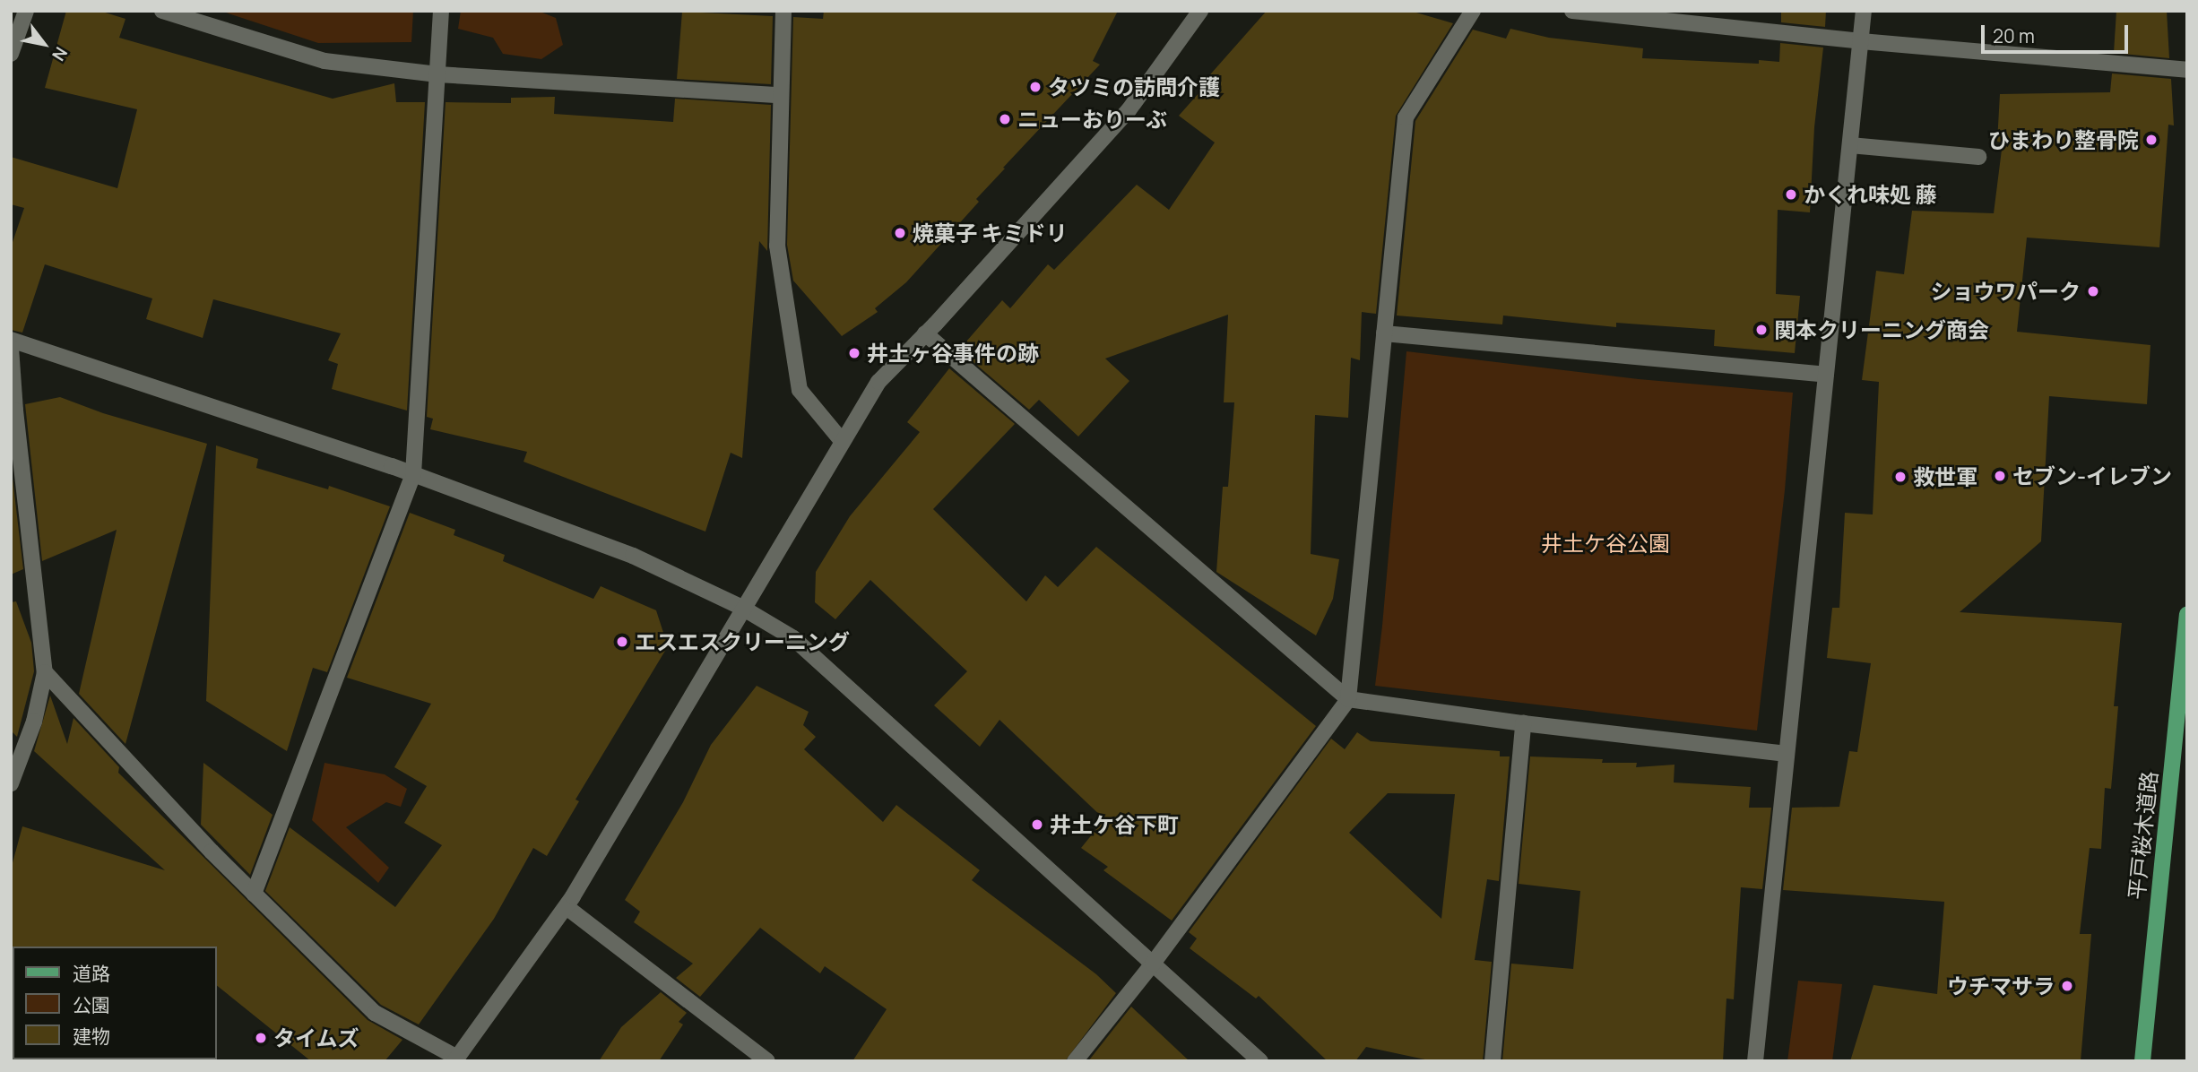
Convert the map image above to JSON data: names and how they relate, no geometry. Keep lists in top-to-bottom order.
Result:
{
  "streets": {
    "main road": ["平戸桜木道路"]
  },
  "parks": ["井土ケ谷公園"],
  "places": [
    "タツミの訪問介護",
    "ニューおりーぶ",
    "ひまわり整骨院",
    "かくれ味処 藤",
    "焼菓子 キミドリ",
    "ショウワパーク",
    "関本クリーニング商会",
    "井土ヶ谷事件の跡",
    "セブン-イレブン",
    "救世軍",
    "エスエスクリーニング",
    "井土ケ谷下町",
    "ウチマサラ",
    "タイムズ"
  ],
  "legend": ["道路", "公園", "建物"],
  "scale_bar": "20 m",
  "north": "bottom right"
}
